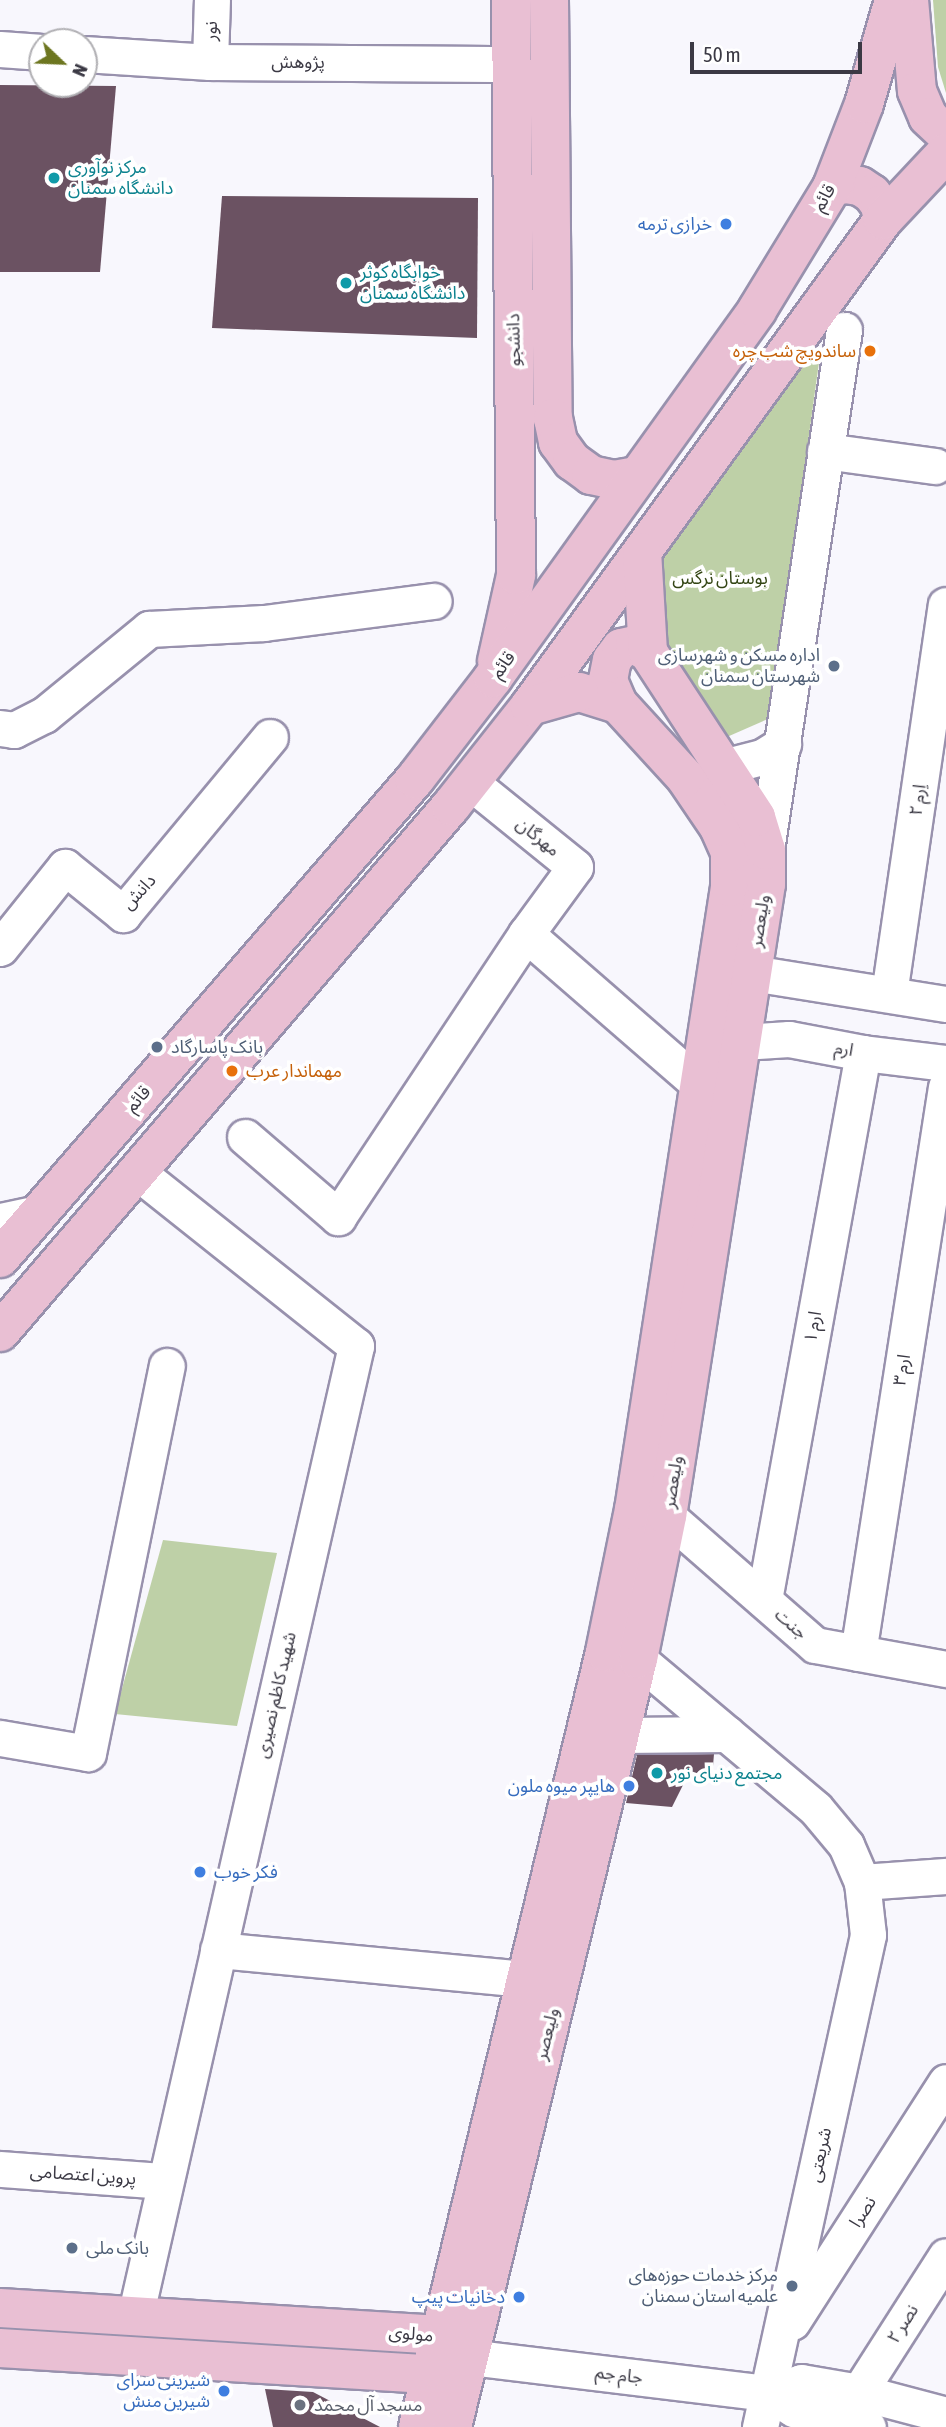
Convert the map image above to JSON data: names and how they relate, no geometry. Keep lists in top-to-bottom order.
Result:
{
  "streets": {
    "main road": [
      "قائم",
      "دانشجو",
      "ولیعصر",
      "مولوی"
    ],
    "street": [
      "نور",
      "پژوهش",
      "اِرم ۲",
      "مهرگان",
      "دانش",
      "ارم",
      "ارم ۱",
      "ارم ۳",
      "جنت",
      "شهید کاظم نصیری",
      "شریعتی",
      "پروین اعتصامی",
      "نصرا",
      "نصر ۲",
      "جام جم"
    ]
  },
  "crossings": [
    ["نور", "پژوهش"],
    ["پژوهش", "دانشجو"],
    ["قائم", "دانشجو"],
    ["ولیعصر", "ارم"],
    ["ولیعصر", "جنت"],
    ["ولیعصر", "شریعتی"],
    ["ولیعصر", "مولوی"],
    ["ولیعصر", "جام جم"],
    ["ارم", "ارم ۱"],
    ["ارم ۱", "جنت"],
    ["ارم ۳", "جنت"],
    ["شهید کاظم نصیری", "پروین اعتصامی"],
    ["شهید کاظم نصیری", "مولوی"],
    ["شریعتی", "نصرا"],
    ["شریعتی", "جام جم"],
    ["نصر ۲", "جام جم"],
    ["مولوی", "جام جم"]
  ],
  "parks": ["بوستان نرگس"],
  "places": [
    "مرکز نوآوری دانشگاه سمنان",
    "خرازی ترمه",
    "خوابگاه کوثر دانشگاه سمنان",
    "ساندویچ شب چره",
    "اداره مسکن و شهرسازی شهرستان سمنان",
    "بانک پاسارگاد",
    "مهماندار عرب",
    "مجتمع دنیای نور",
    "هایپر میوه ملون",
    "فکر خوب",
    "بانک ملی",
    "مرکز خدمات حوزه‌های علمیه استان سمنان",
    "دخانیات پیپ",
    "شیرینی سرای شیرین منش",
    "مسجد آل محمد"
  ],
  "scale_bar": "50 m",
  "north": "bottom right"
}
